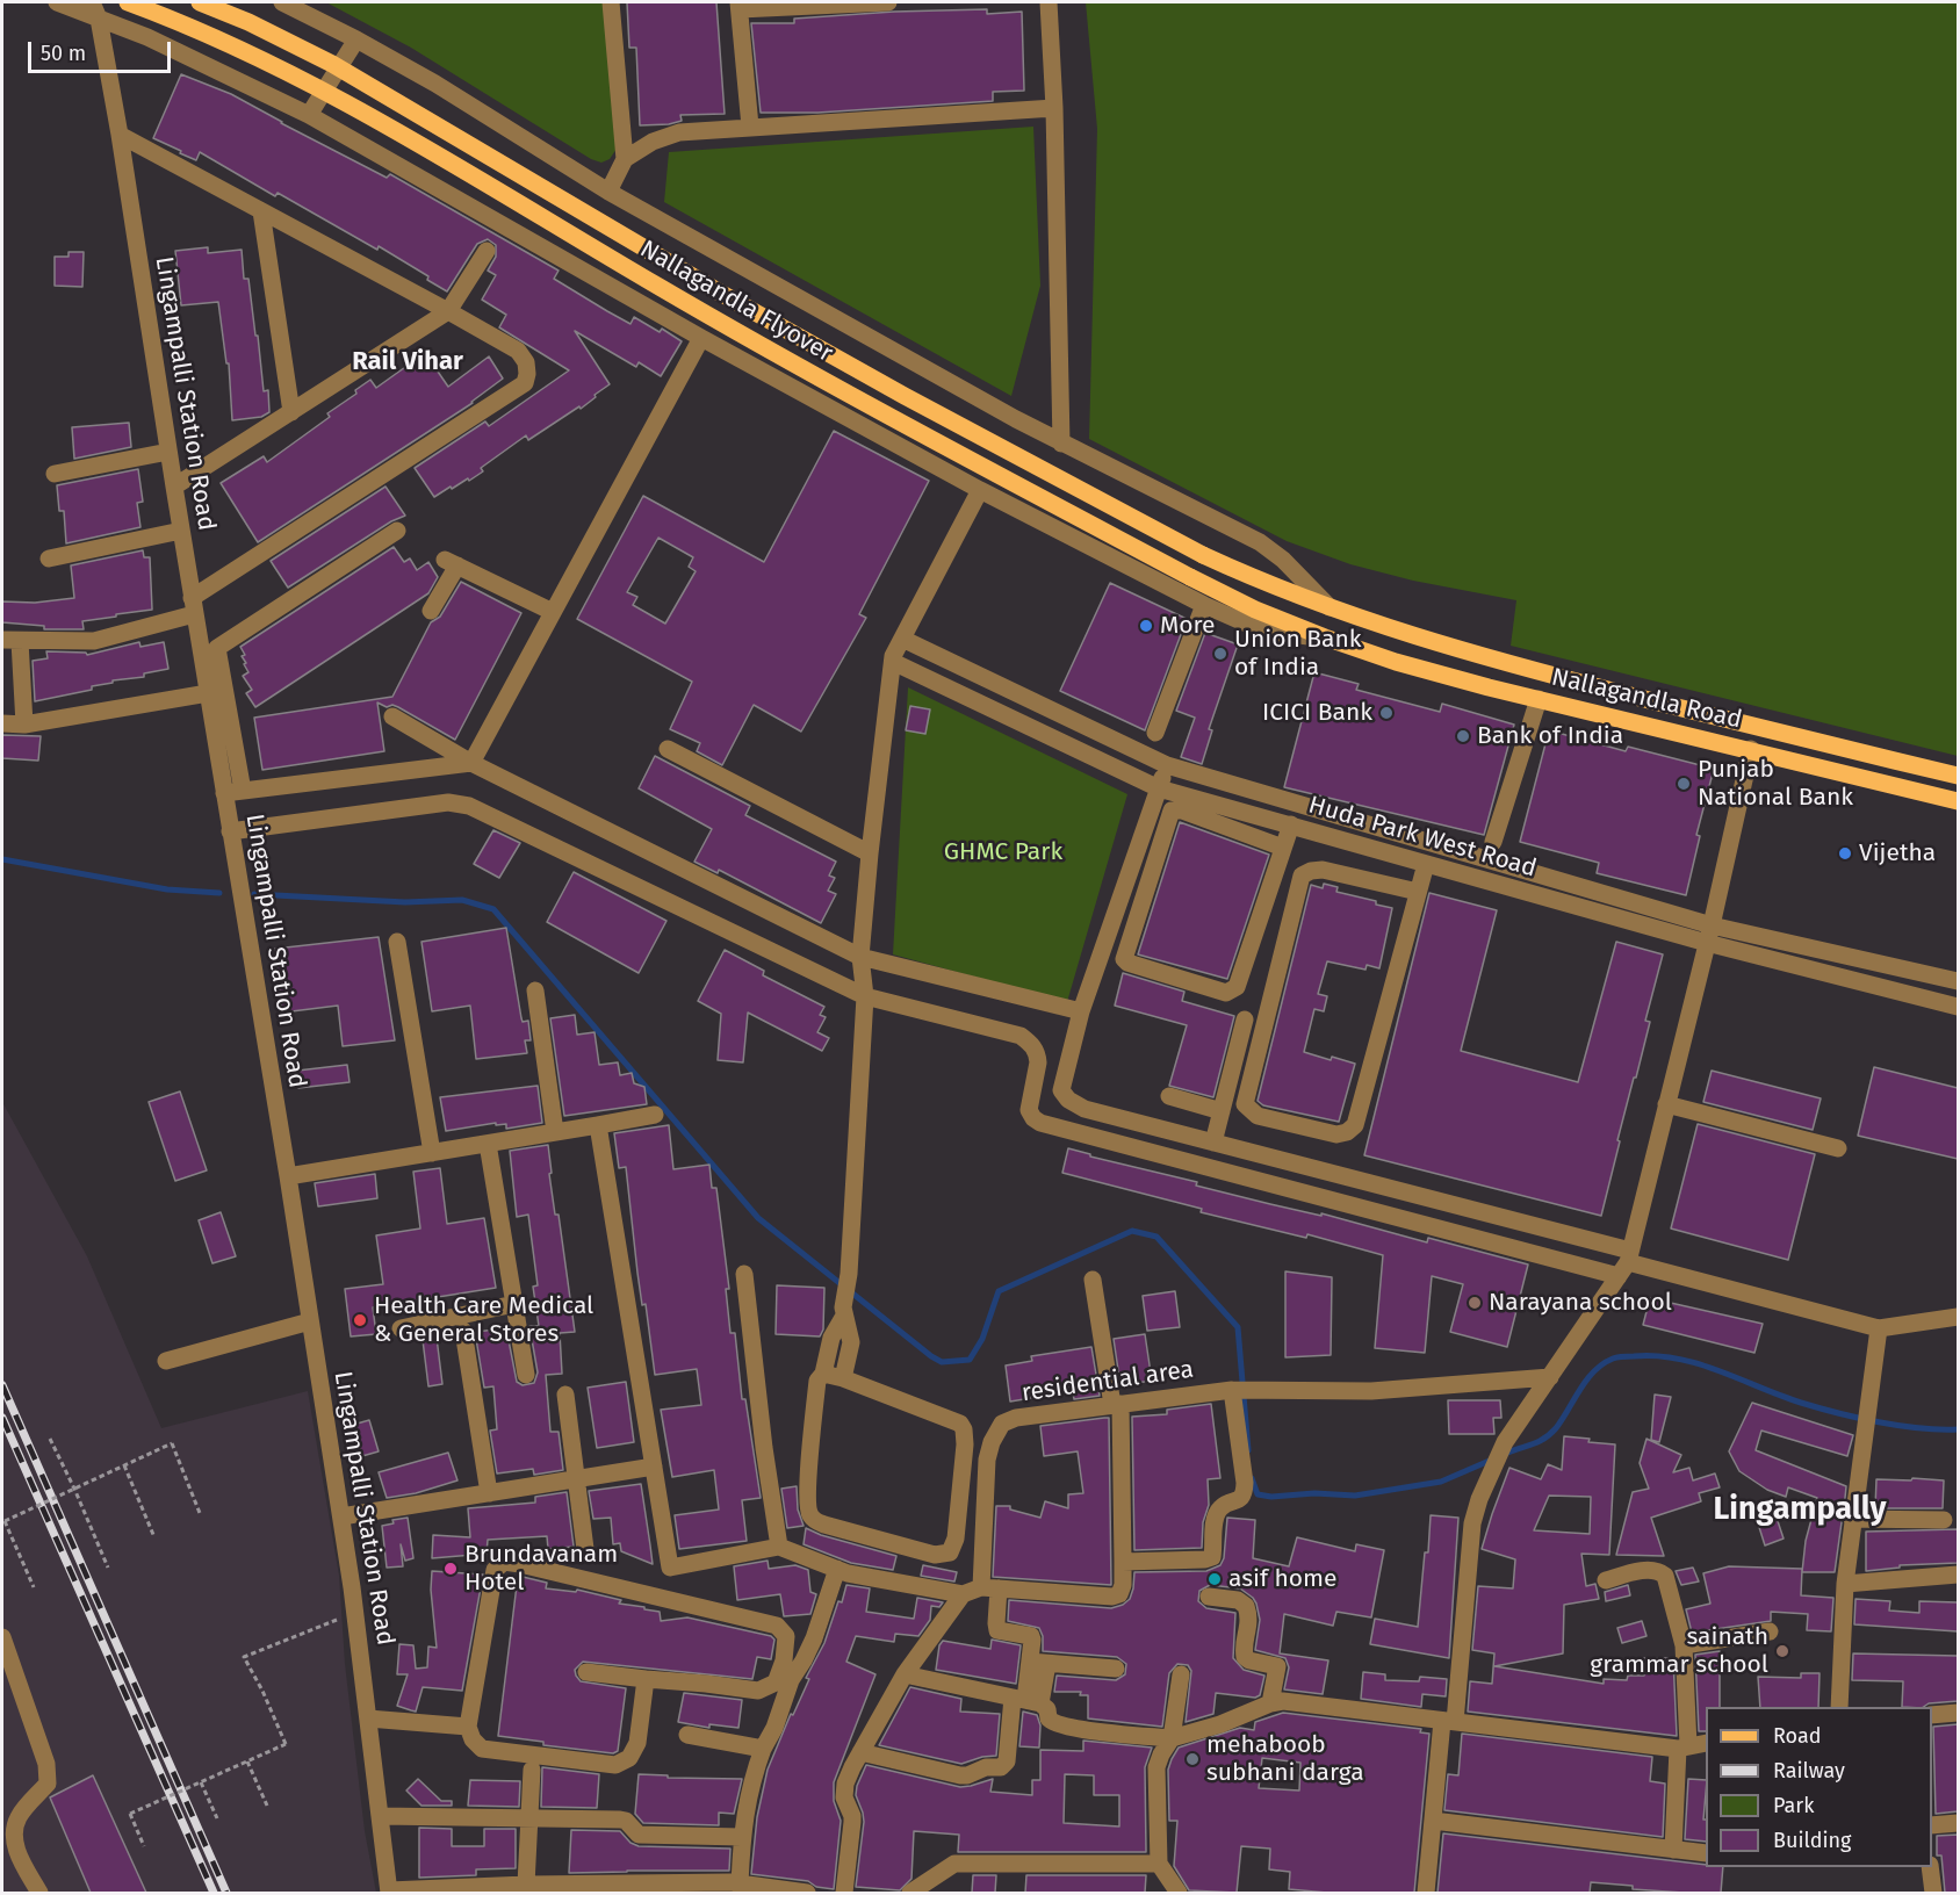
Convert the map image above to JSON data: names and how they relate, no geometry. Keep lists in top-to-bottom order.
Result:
{
  "streets": {
    "main road": ["Nallagandla Flyover", "Nallagandla Road"],
    "street": ["Lingampalli Station Road", "Huda Park West Road", "residential area"]
  },
  "crossings": [
    ["Nallagandla Flyover", "Nallagandla Road"]
  ],
  "districts": ["Rail Vihar", "Lingampally"],
  "parks": ["GHMC Park"],
  "places": [
    "More",
    "Union Bank of India",
    "ICICI Bank",
    "Bank of India",
    "Punjab National Bank",
    "Vijetha",
    "Narayana school",
    "Health Care Medical & General Stores",
    "Brundavanam Hotel",
    "asif home",
    "sainath grammar school",
    "mehaboob subhani darga"
  ],
  "legend": [
    "Road",
    "Railway",
    "Park",
    "Building"
  ],
  "scale_bar": "50 m"
}
